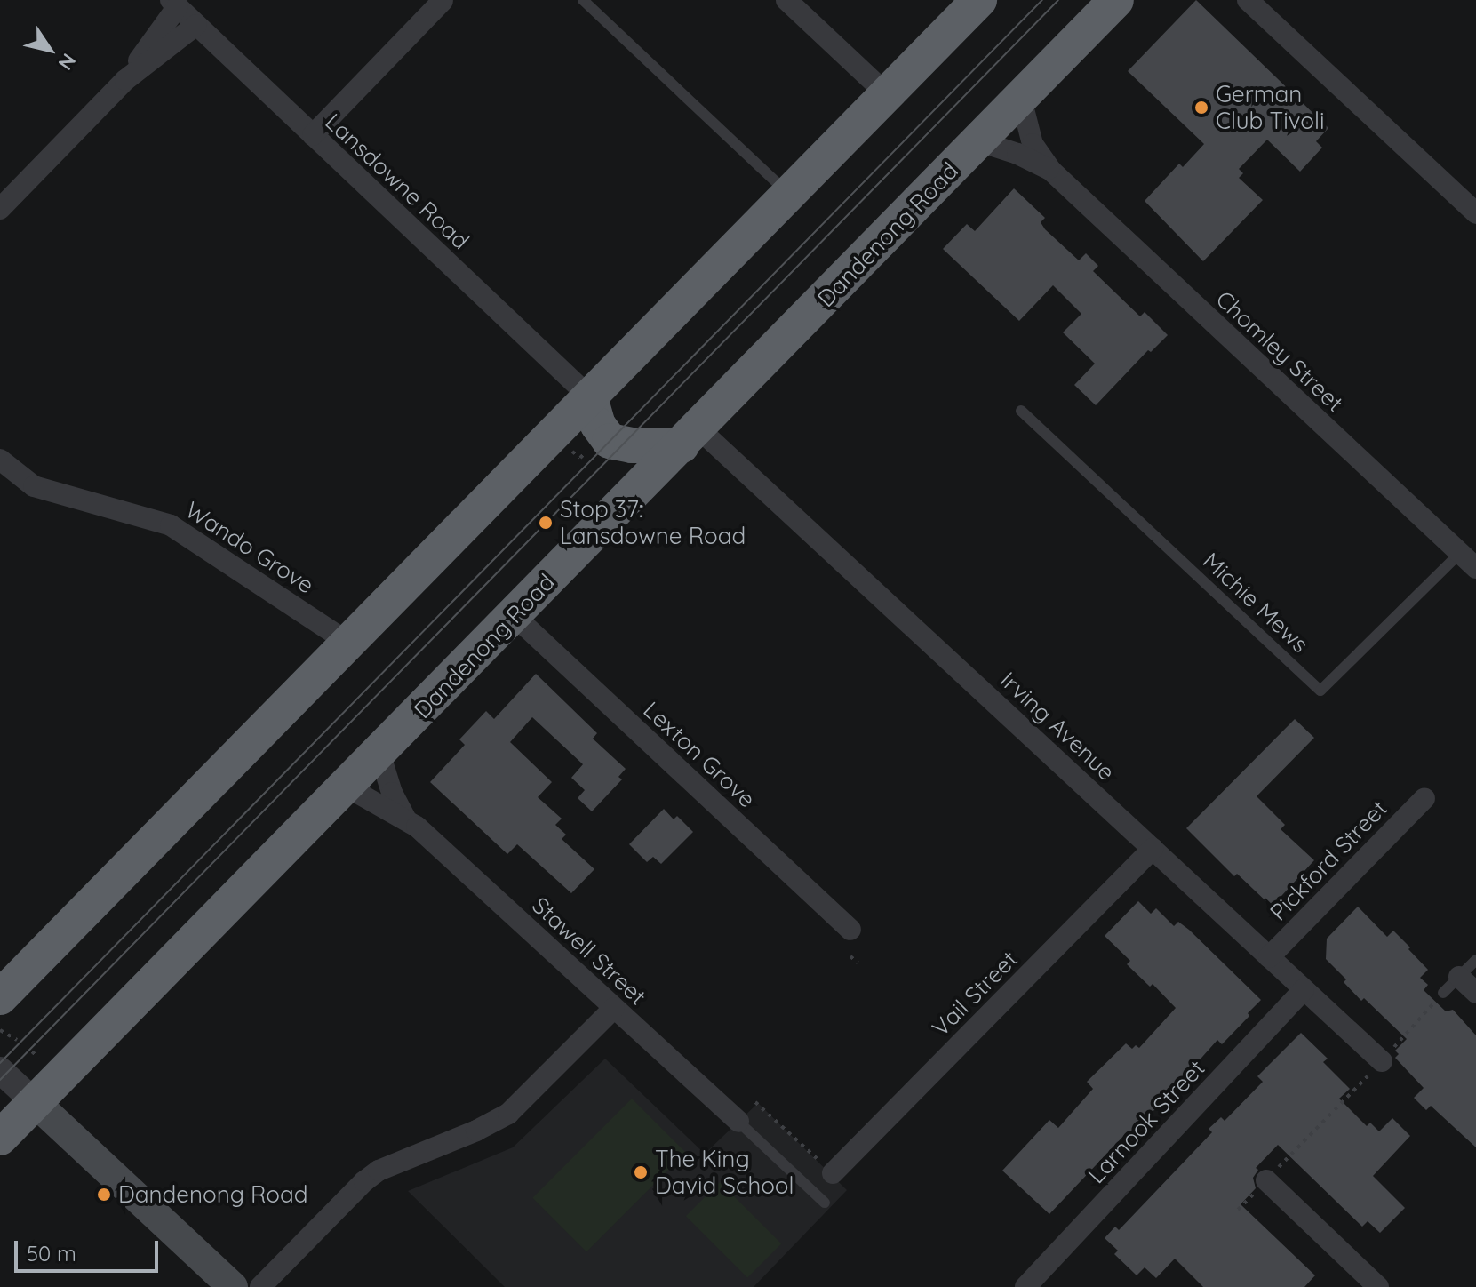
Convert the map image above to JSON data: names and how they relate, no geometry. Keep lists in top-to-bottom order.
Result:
{
  "streets": {
    "highway": ["Dandenong Road"],
    "street": [
      "Lansdowne Road",
      "Chomley Street",
      "Wando Grove",
      "Irving Avenue",
      "Lexton Grove",
      "Pickford Street",
      "Stawell Street",
      "Vail Street",
      "Larnook Street"
    ],
    "lane": ["Michie Mews"]
  },
  "crossings": [
    ["Dandenong Road", "Chomley Street"],
    ["Dandenong Road", "Irving Avenue"],
    ["Dandenong Road", "Lexton Grove"],
    ["Dandenong Road", "Stawell Street"],
    ["Chomley Street", "Michie Mews"],
    ["Irving Avenue", "Pickford Street"],
    ["Irving Avenue", "Vail Street"],
    ["Irving Avenue", "Larnook Street"]
  ],
  "places": [
    "German Club Tivoli",
    "Stop 37: Lansdowne Road",
    "The King David School",
    "Dandenong Road"
  ],
  "scale_bar": "50 m",
  "north": "bottom right"
}
